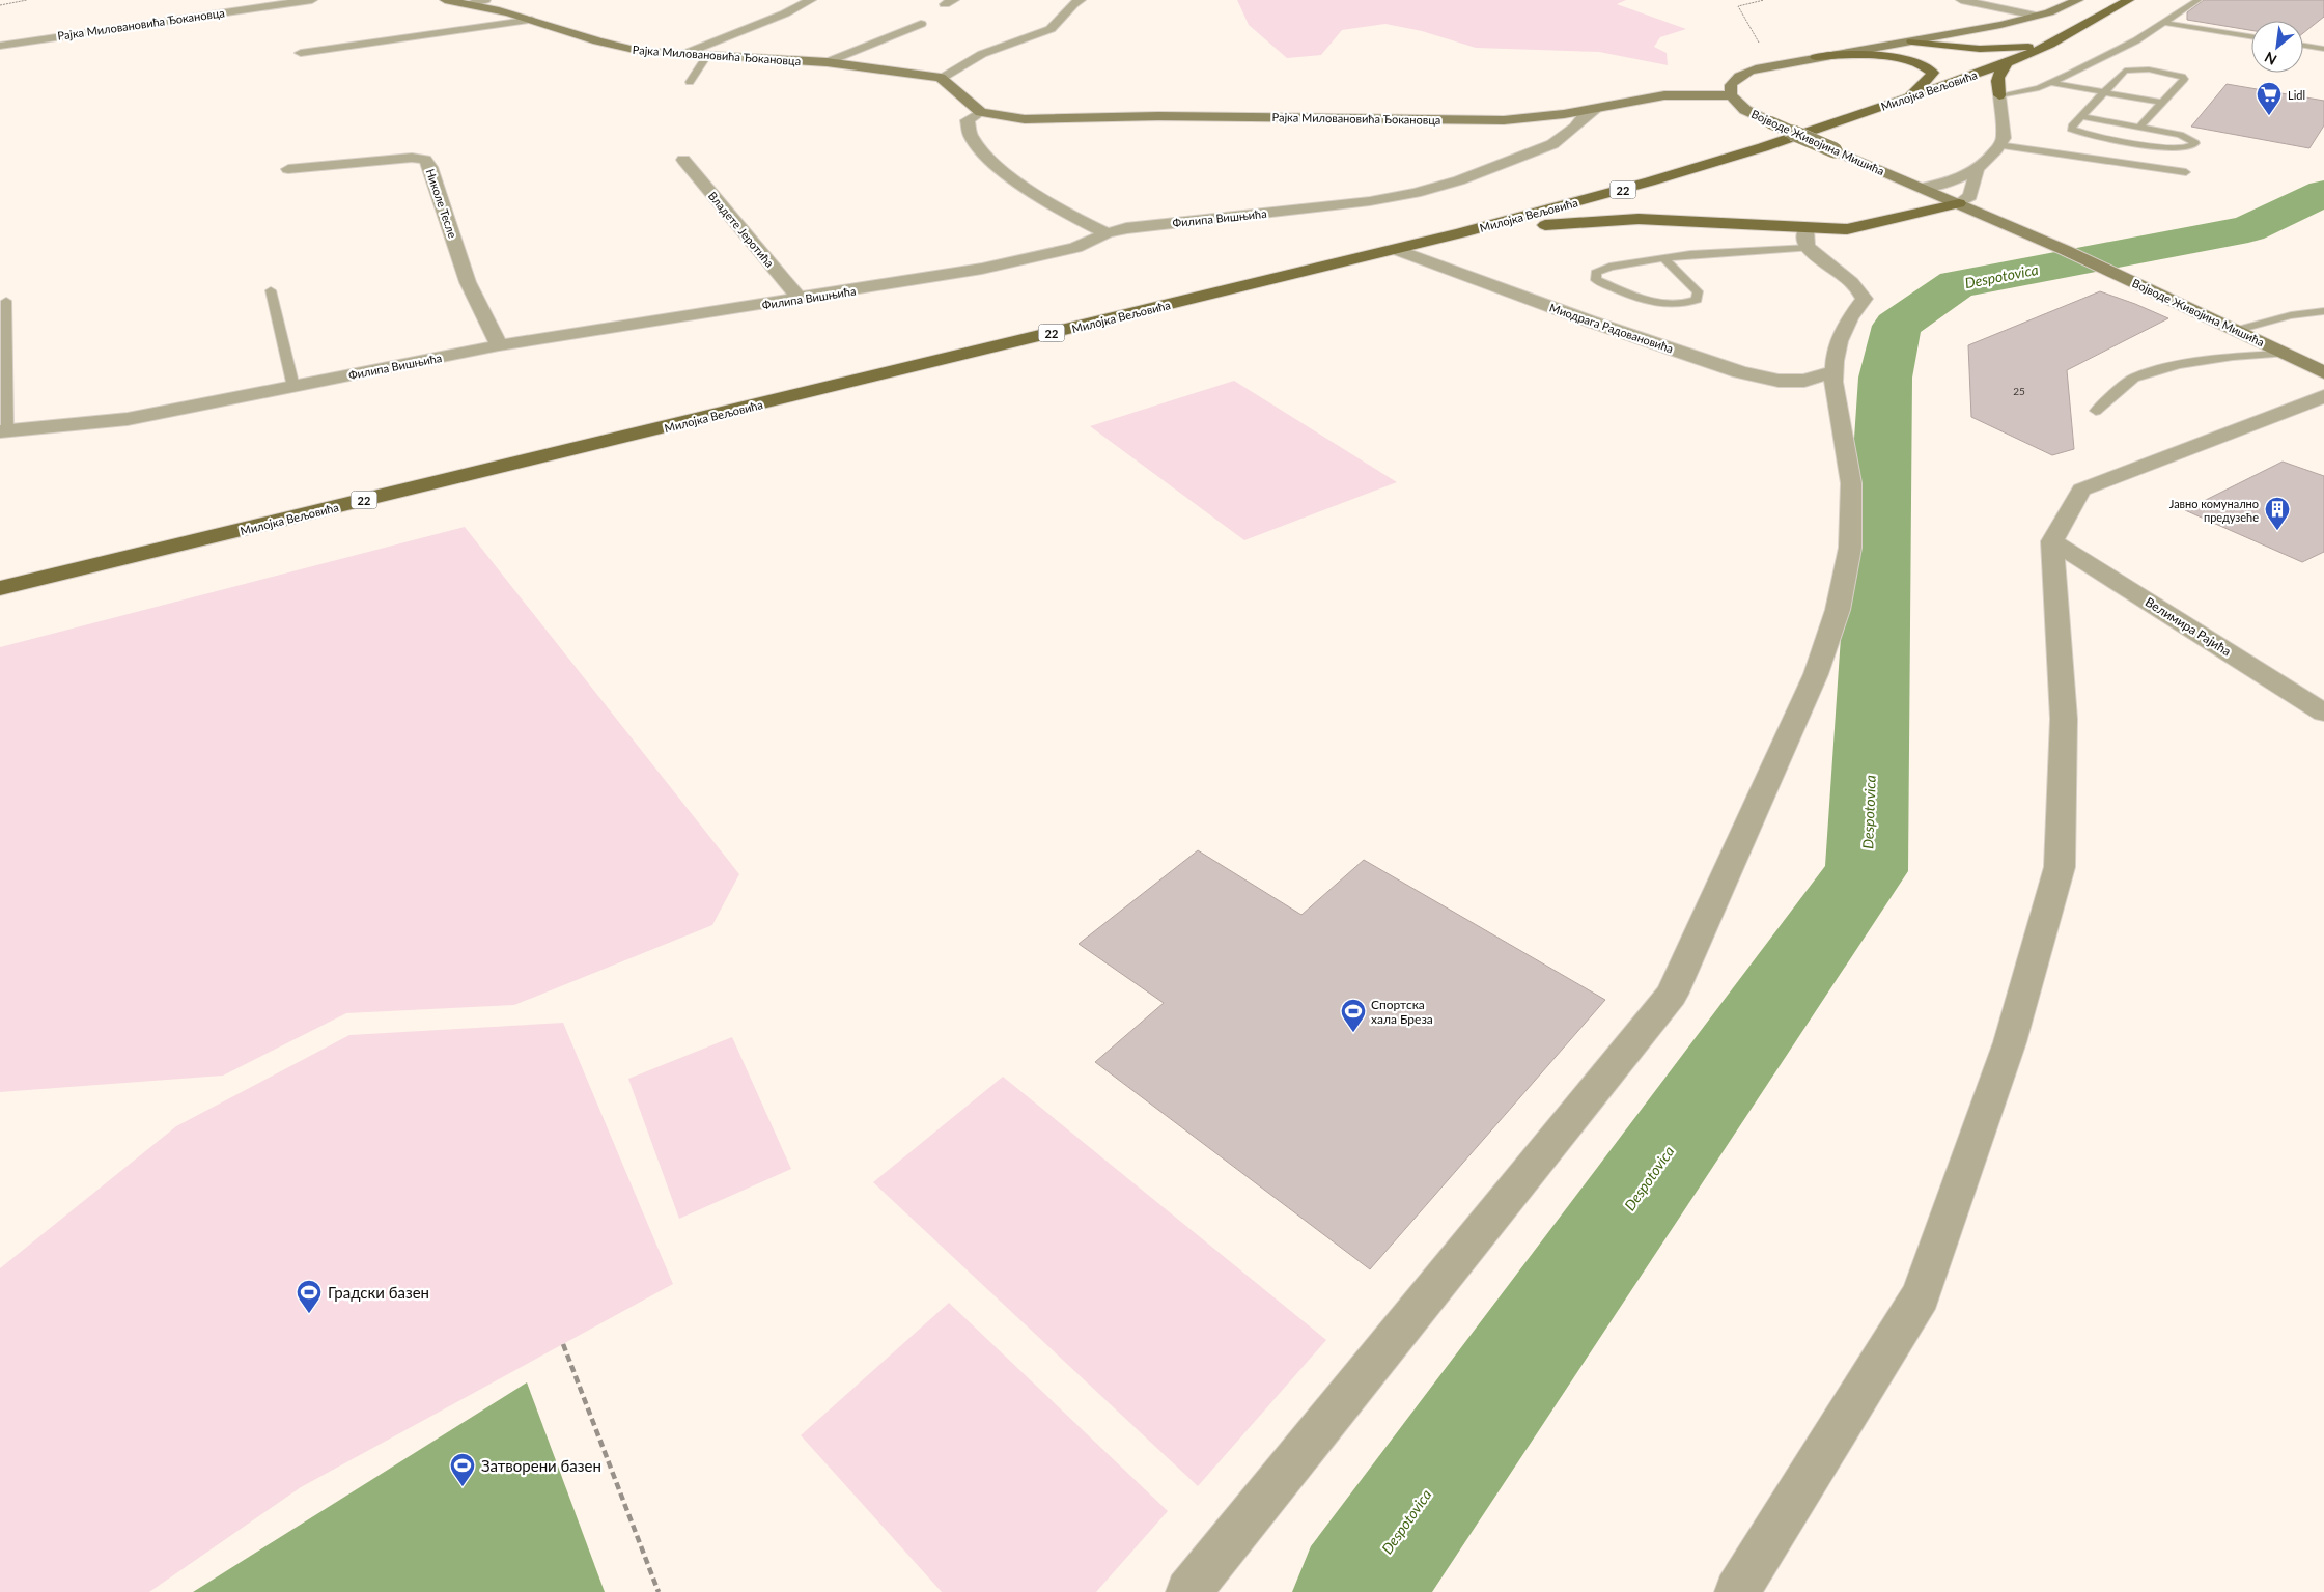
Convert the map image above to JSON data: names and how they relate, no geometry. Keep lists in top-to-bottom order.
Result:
{
  "streets": {
    "main road": ["Милојка Вељовића", "22"],
    "street": [
      "Рајка Миловановића Ђокановца",
      "Војводе Живојина Мишића",
      "Николе Тесле",
      "Филипа Вишњића",
      "Владете Јеротића",
      "Миодрага Радовановића",
      "Велимира Рајића"
    ]
  },
  "crossings": [
    ["Рајка Миловановића Ђокановца", "Војводе Живојина Мишића"],
    ["Рајка Миловановића Ђокановца", "Филипа Вишњића"],
    ["Милојка Вељовића", "Миодрага Радовановића"],
    ["Николе Тесле", "Филипа Вишњића"],
    ["Филипа Вишњића", "Владете Јеротића"]
  ],
  "water": ["Despotovica"],
  "places": {
    "supermarket": ["Lidl"],
    "building": ["Јавно комунално предузеће"],
    "sports": ["Спортска хала Бреза", "Градски базен", "Затворени базен"]
  },
  "house_numbers": ["25"],
  "north": "bottom left"
}
